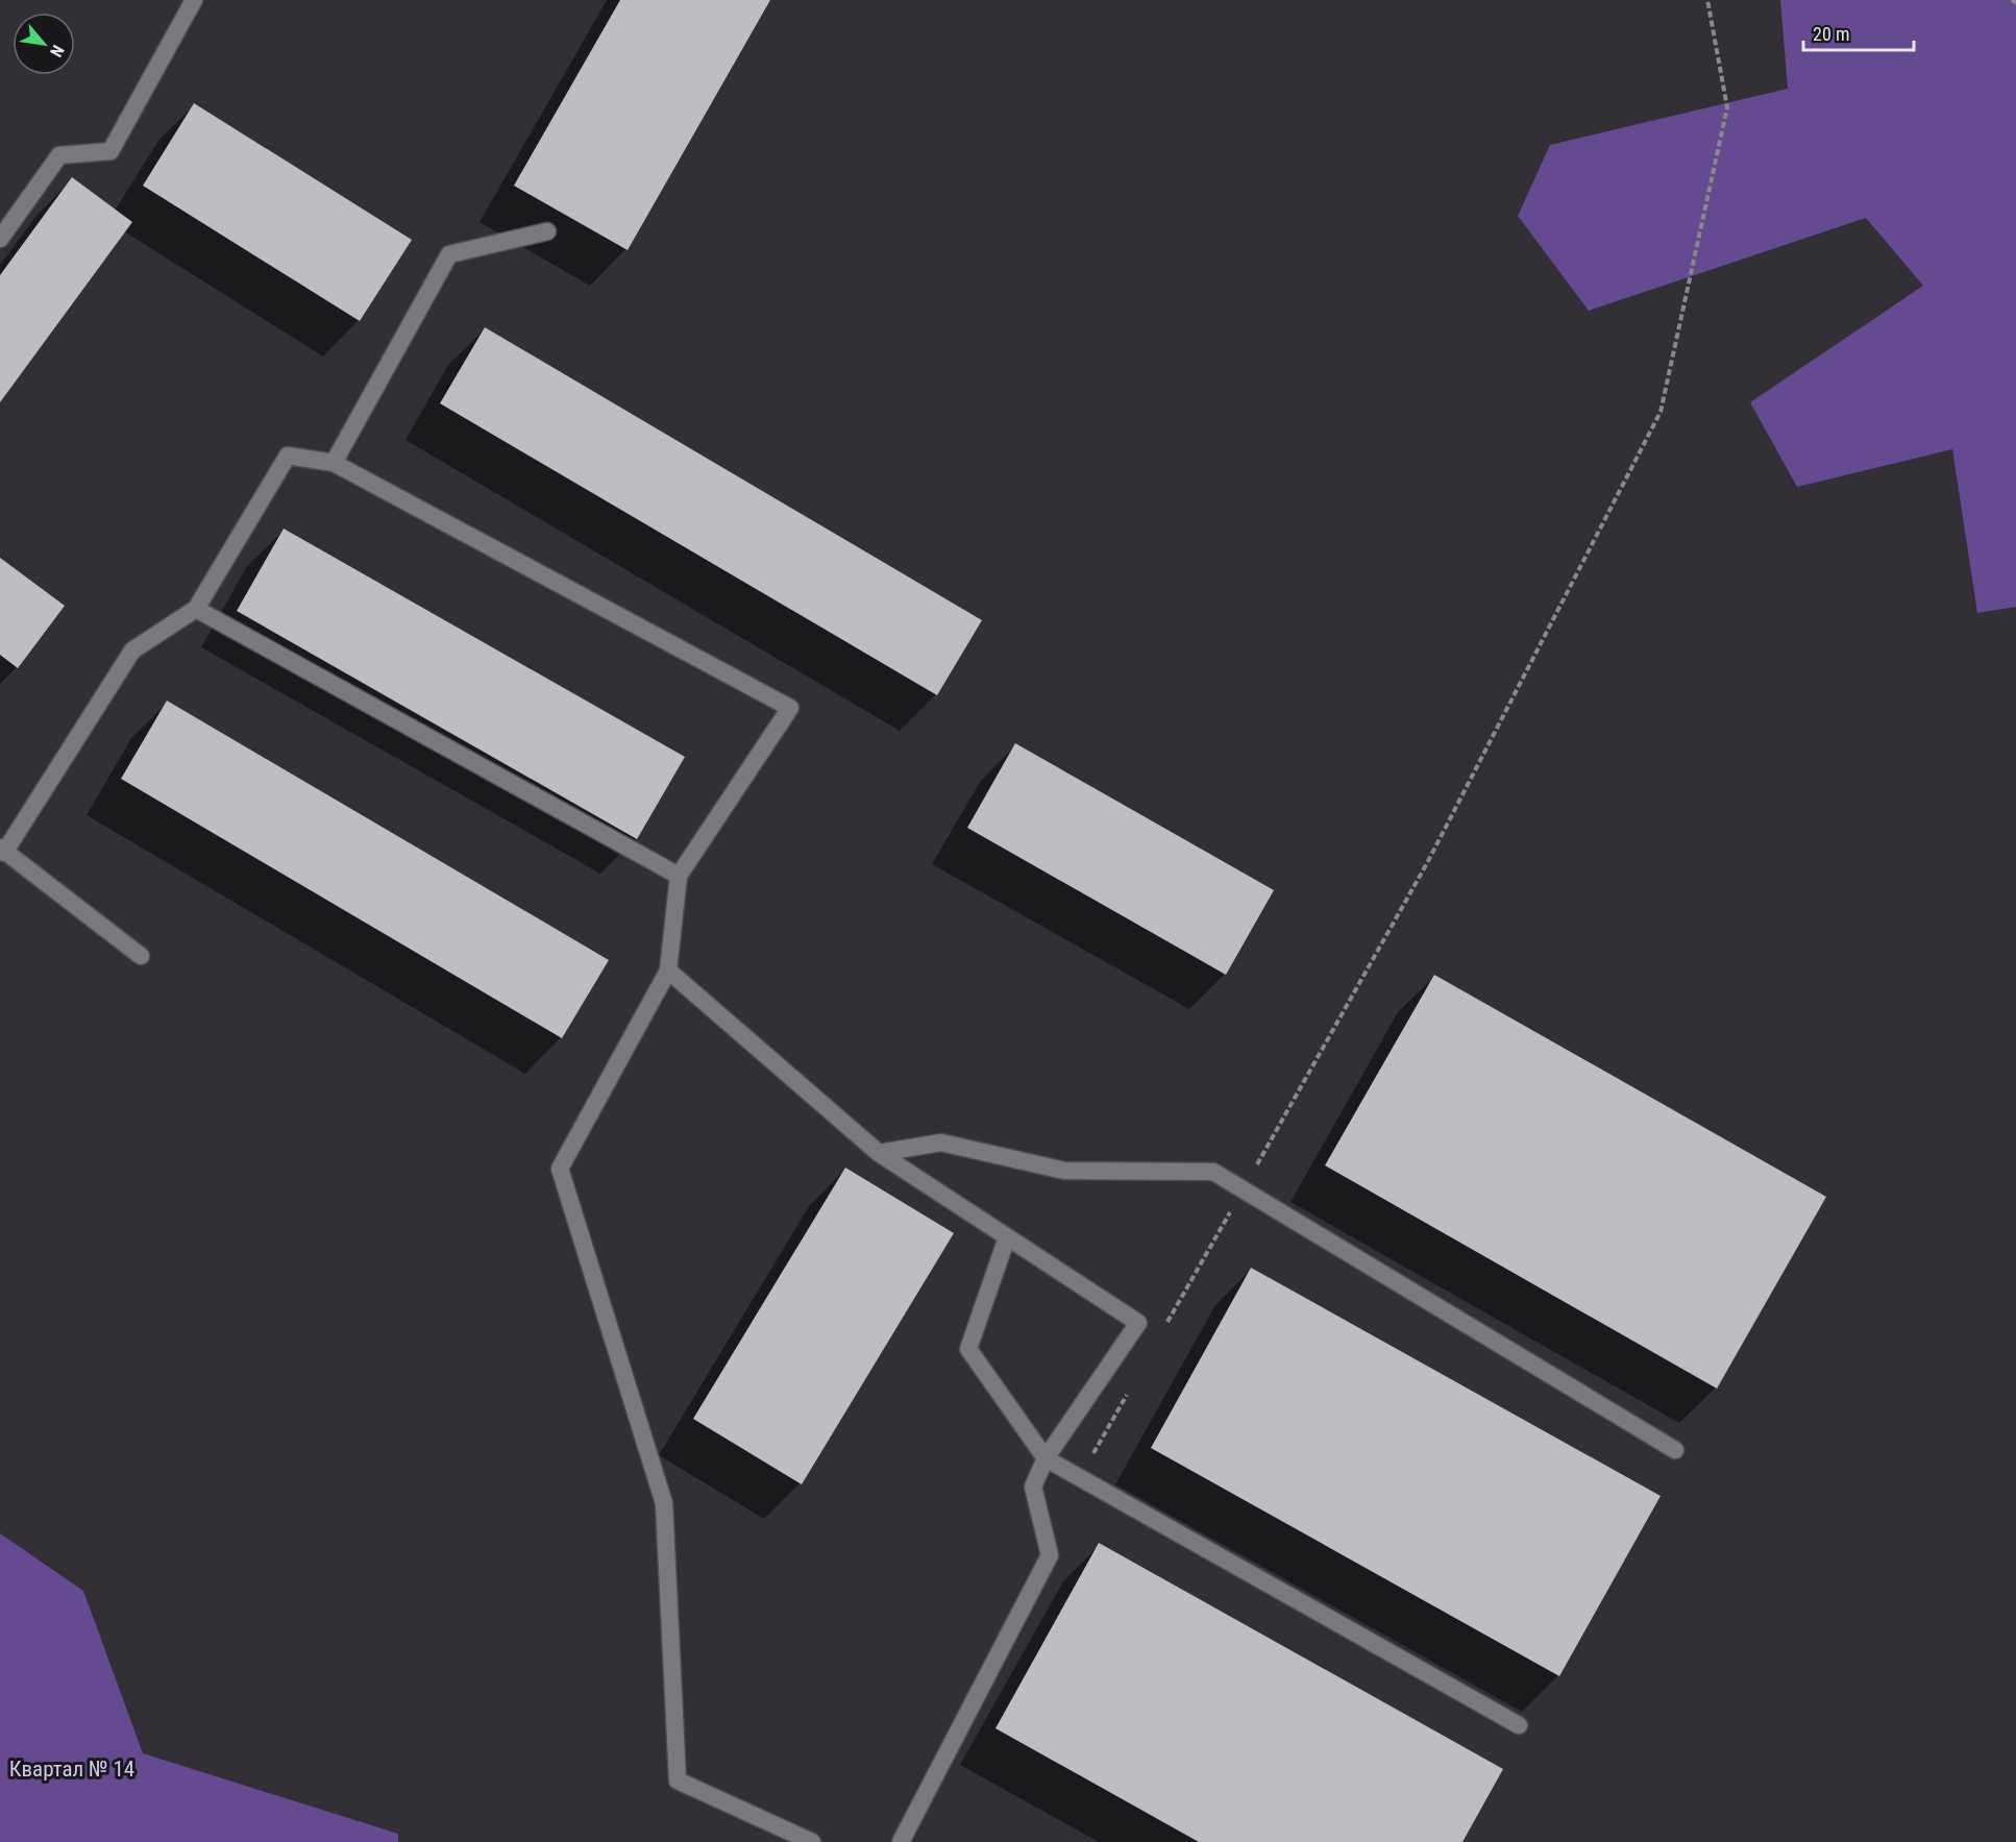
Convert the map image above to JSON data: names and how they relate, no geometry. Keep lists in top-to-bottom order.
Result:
{
  "parks": ["Квартал № 14"],
  "scale_bar": "20 m",
  "north": "bottom right"
}
